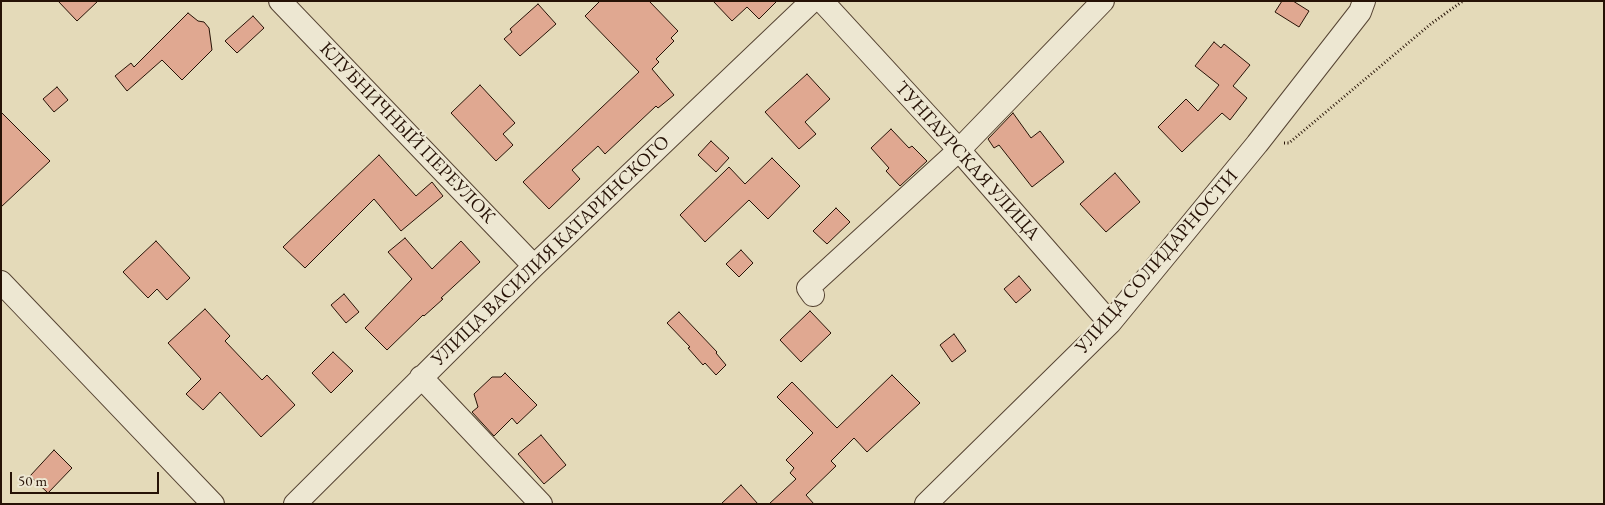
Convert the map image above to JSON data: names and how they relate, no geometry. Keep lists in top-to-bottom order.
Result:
{
  "streets": {
    "street": [
      "КЛУБНИЧНЫЙ ПЕРЕУЛОК",
      "ТУНГАУРСКАЯ УЛИЦА",
      "УЛИЦА ВАСИЛИЯ КАТАРИНСКОГО",
      "УЛИЦА СОЛИДАРНОСТИ"
    ]
  },
  "crossings": [
    ["КЛУБНИЧНЫЙ ПЕРЕУЛОК", "УЛИЦА ВАСИЛИЯ КАТАРИНСКОГО"],
    ["ТУНГАУРСКАЯ УЛИЦА", "УЛИЦА СОЛИДАРНОСТИ"]
  ],
  "scale_bar": "50 m"
}
